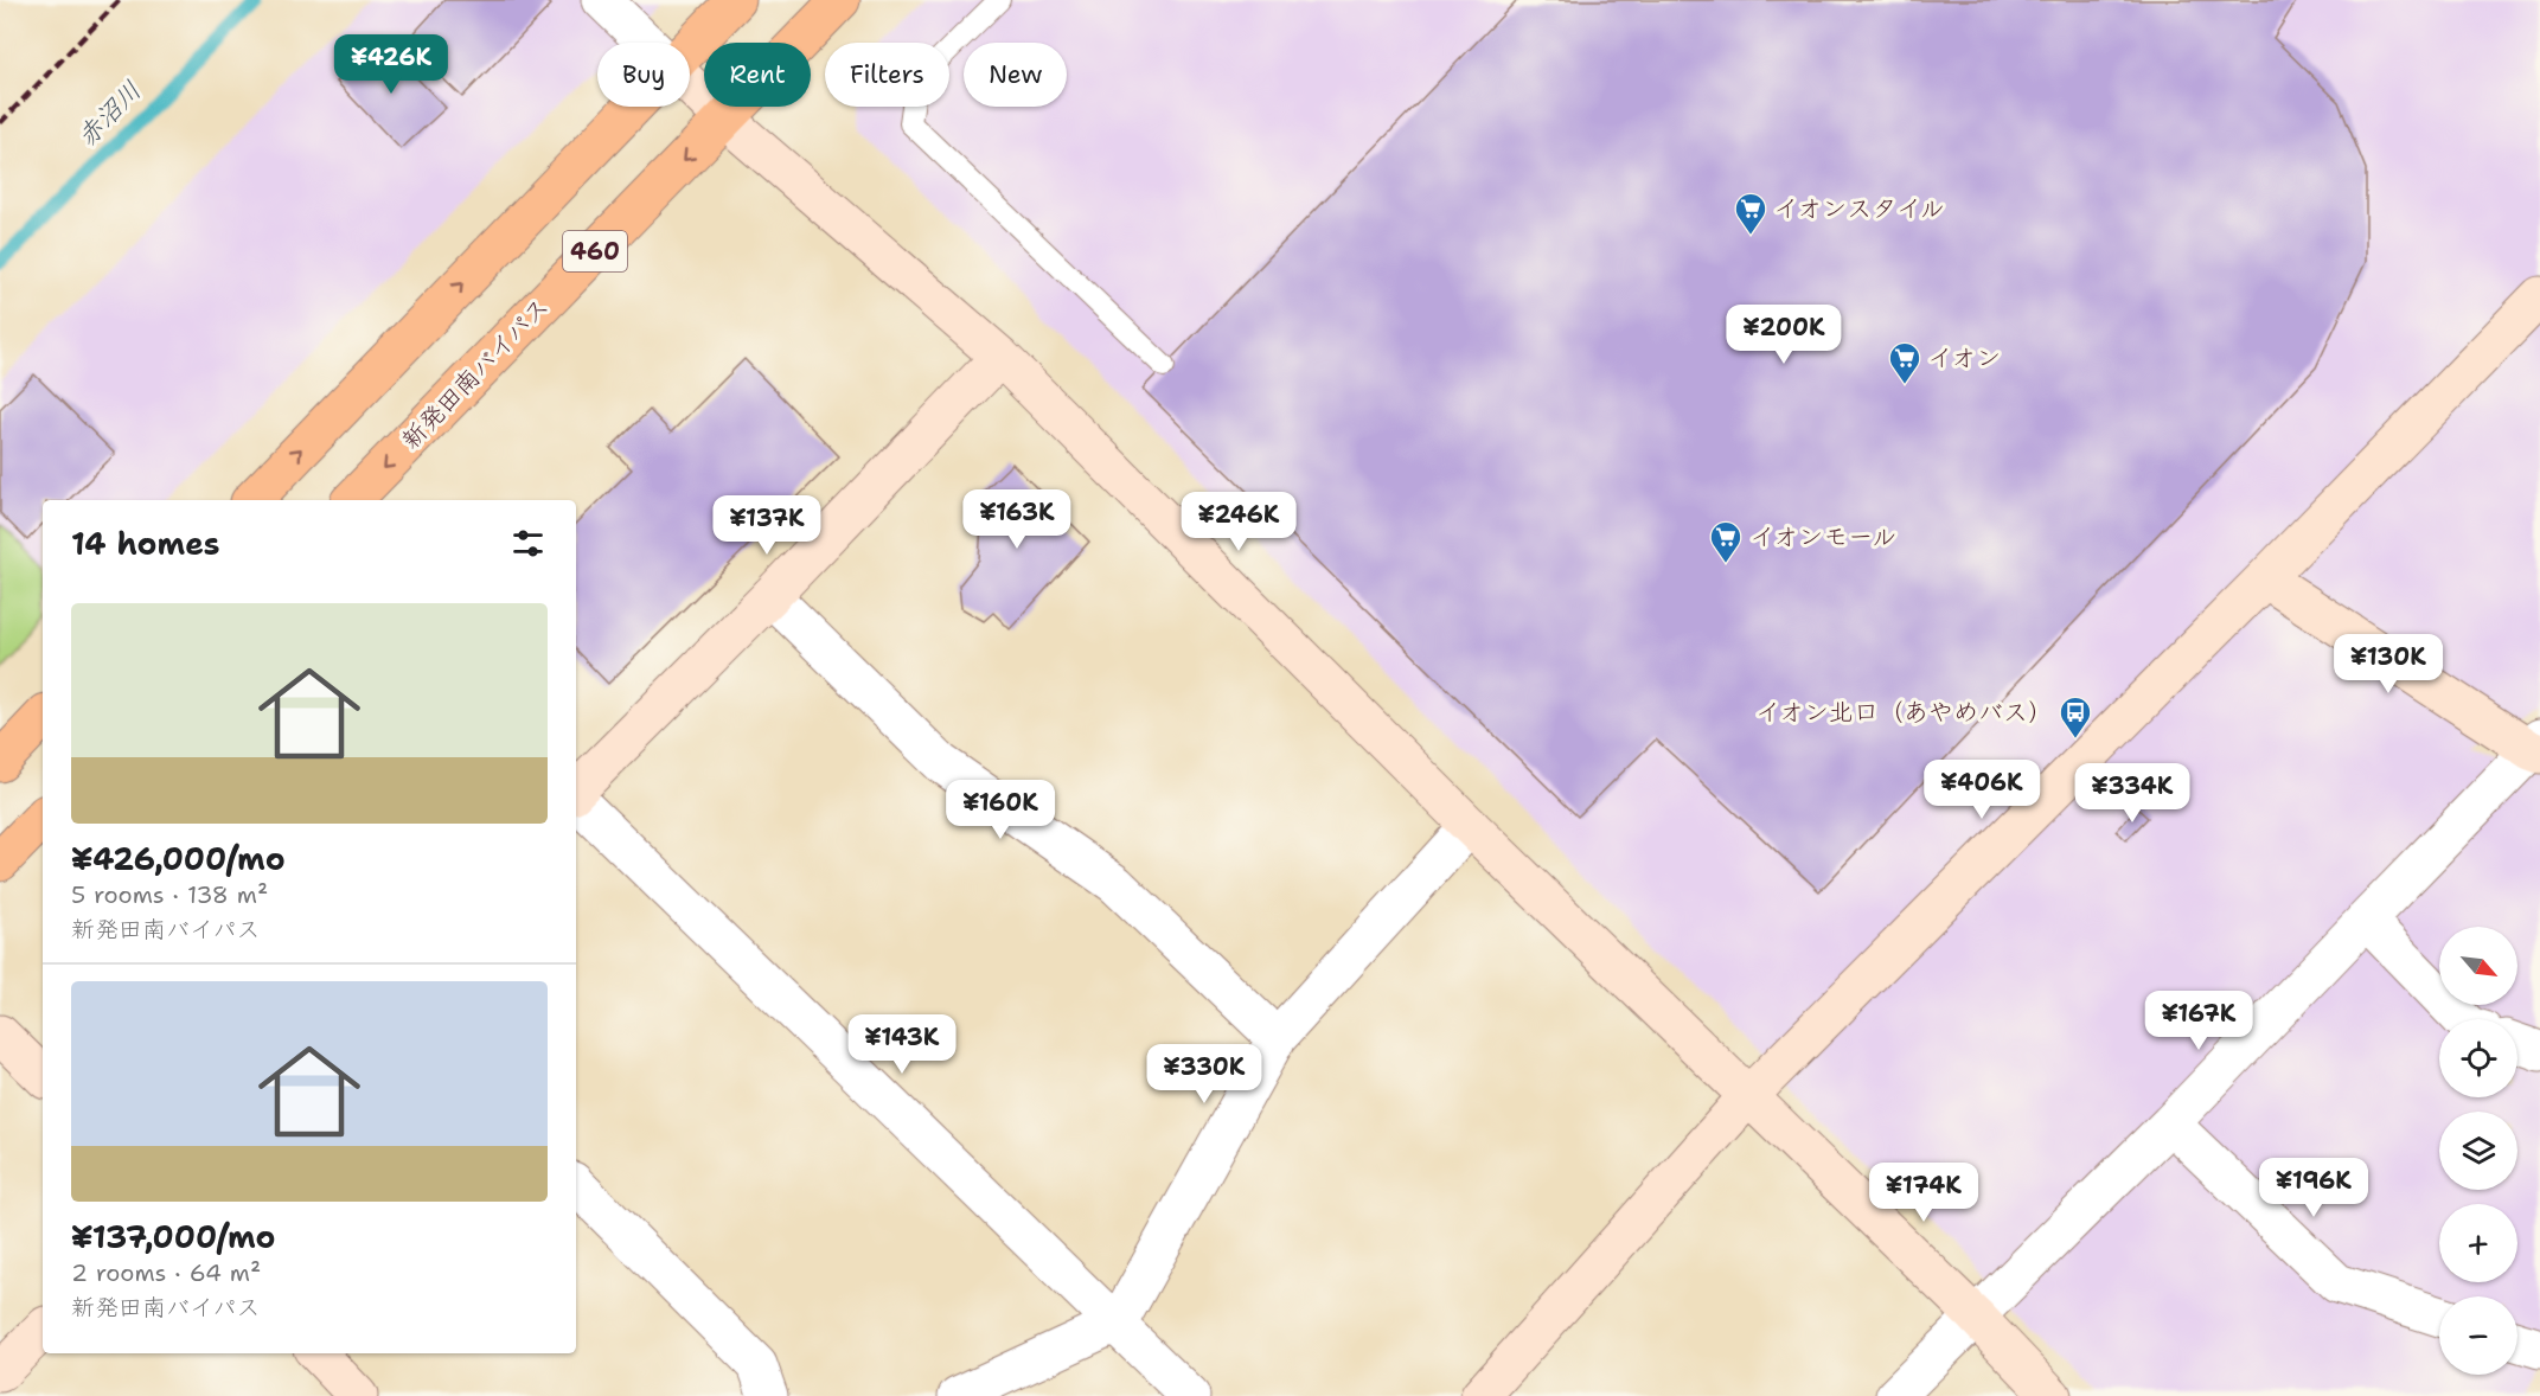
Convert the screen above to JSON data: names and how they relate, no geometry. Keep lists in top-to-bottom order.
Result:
{
  "streets": {
    "highway": ["460", "新発田南バイパス"]
  },
  "water": ["赤沼川"],
  "places": {
    "supermarket": ["イオンスタイル", "イオン", "イオンモール"],
    "bus stop": ["イオン北口（あやめバス）"]
  },
  "north": "bottom right",
  "page": {
    "price": [
      "¥426K",
      "¥200K",
      "¥163K",
      "¥246K",
      "¥137K",
      "¥130K",
      "¥406K",
      "¥334K",
      "¥160K",
      "¥167K",
      "¥143K",
      "¥330K",
      "¥196K",
      "¥174K"
    ],
    "chip": [
      "Buy",
      "Rent",
      "Filters",
      "New"
    ],
    "heading": "14 homes",
    "list": [
      {
        "name": "¥426,000/mo",
        "note": "5 rooms · 138 m² · 新発田南バイパス"
      },
      {
        "name": "¥137,000/mo",
        "note": "2 rooms · 64 m² · 新発田南バイパス"
      }
    ],
    "map_buttons": ["+", "−"]
  }
}
